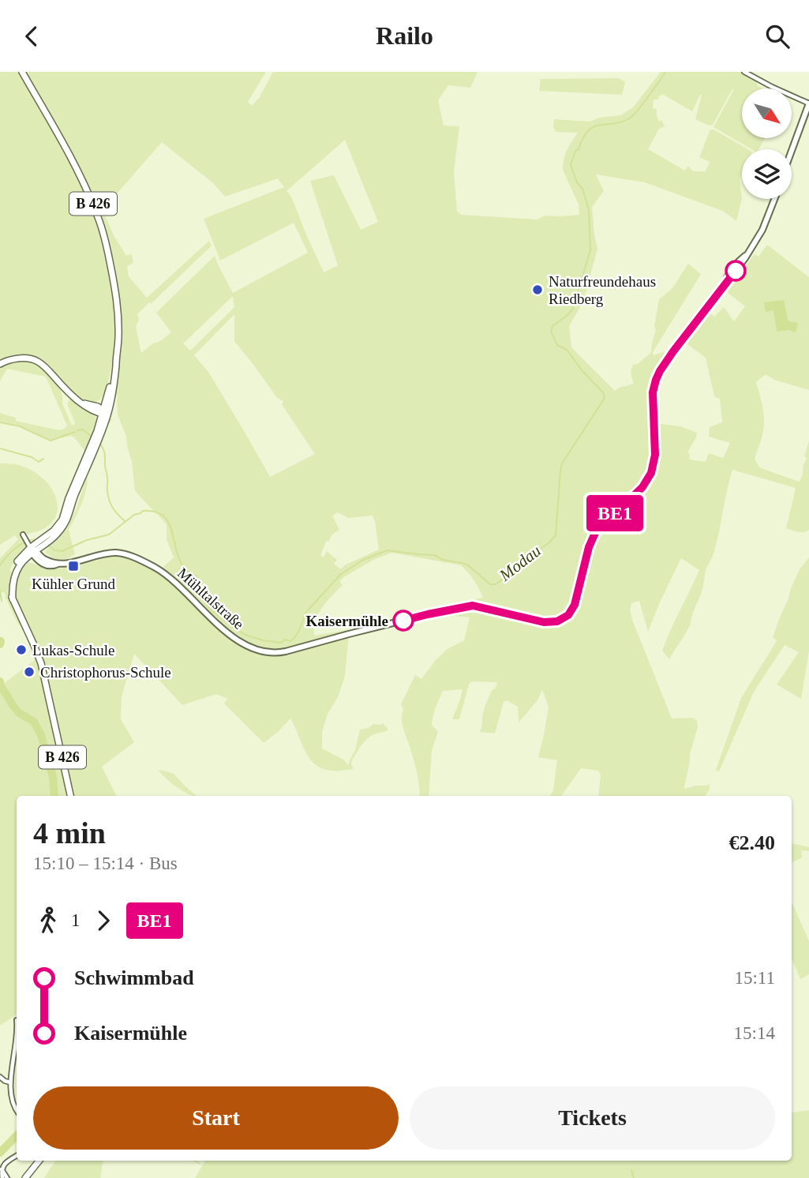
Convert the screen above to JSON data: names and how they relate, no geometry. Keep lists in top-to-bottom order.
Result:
{
  "streets": {
    "main road": ["B 426"],
    "street": ["Mühltalstraße"]
  },
  "crossings": [
    ["B 426", "Mühltalstraße"]
  ],
  "water": ["Modau"],
  "places": {
    "other": [
      "Naturfreundehaus Riedberg",
      "Kaisermühle",
      "Lukas-Schule",
      "Christophorus-Schule"
    ],
    "transit": ["Kühler Grund"]
  },
  "lines": ["bus line BE1"],
  "north": "bottom right",
  "page": {
    "header": "Railo",
    "on_map": "BE1",
    "heading": ["4 min", "15:10 – 15:14 · Bus", "€2.40"],
    "legs": ["1", "BE1"],
    "list": [
      {
        "name": "Schwimmbad",
        "value": "15:11"
      },
      {
        "name": "Kaisermühle",
        "value": "15:14"
      }
    ],
    "buttons": ["Start", "Tickets"]
  }
}
